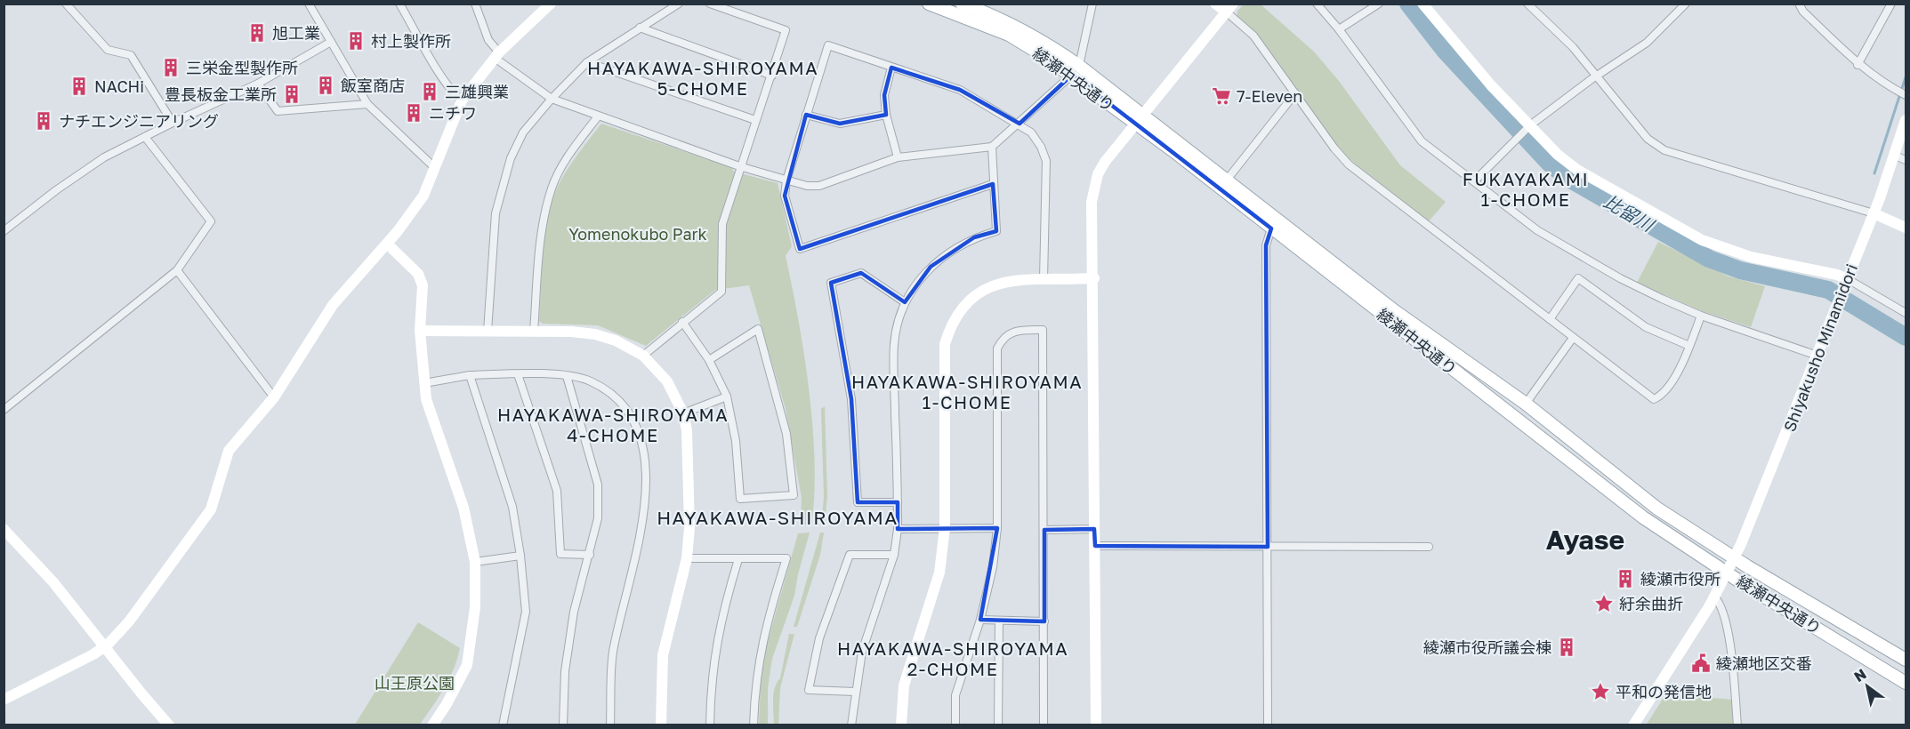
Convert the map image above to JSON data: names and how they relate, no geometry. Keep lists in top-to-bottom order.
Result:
{
  "streets": {
    "main road": ["綾瀬中央通り"],
    "street": ["Shiyakusho Minamidori"]
  },
  "crossings": [
    ["綾瀬中央通り", "Shiyakusho Minamidori"]
  ],
  "districts": [
    "HAYAKAWA-SHIROYAMA 5-CHOME",
    "FUKAYAKAMI 1-CHOME",
    "HAYAKAWA-SHIROYAMA 1-CHOME",
    "HAYAKAWA-SHIROYAMA 4-CHOME",
    "HAYAKAWA-SHIROYAMA",
    "Ayase",
    "HAYAKAWA-SHIROYAMA 2-CHOME"
  ],
  "water": ["比留川"],
  "parks": ["Yomenokubo Park", "山王原公園"],
  "places": {
    "building": [
      "旭工業",
      "村上製作所",
      "三栄金型製作所",
      "飯室商店",
      "NACHi",
      "三雄興業",
      "豊長板金工業所",
      "ニチワ",
      "ナチエンジニアリング",
      "綾瀬市役所",
      "綾瀬市役所議会棟"
    ],
    "supermarket": ["7-Eleven"],
    "place": ["紆余曲折", "平和の発信地"],
    "public building": ["綾瀬地区交番"]
  },
  "north": "top left"
}
